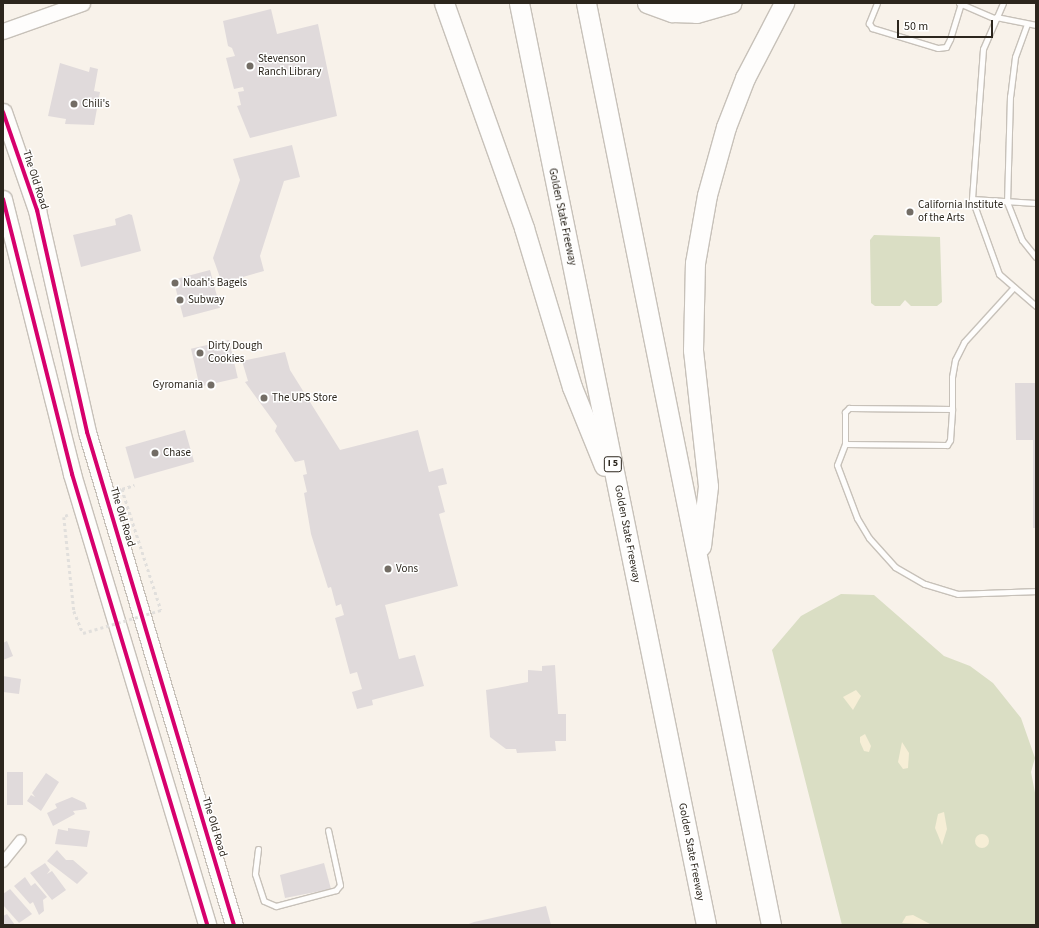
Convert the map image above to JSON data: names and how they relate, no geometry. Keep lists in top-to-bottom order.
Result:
{
  "streets": {
    "highway": ["Golden State Freeway", "I 5"],
    "main road": ["The Old Road"]
  },
  "places": [
    "Stevenson Ranch Library",
    "Chili's",
    "California Institute of the Arts",
    "Noah's Bagels",
    "Subway",
    "Dirty Dough Cookies",
    "Gyromania",
    "The UPS Store",
    "Chase",
    "Vons"
  ],
  "scale_bar": "50 m"
}
